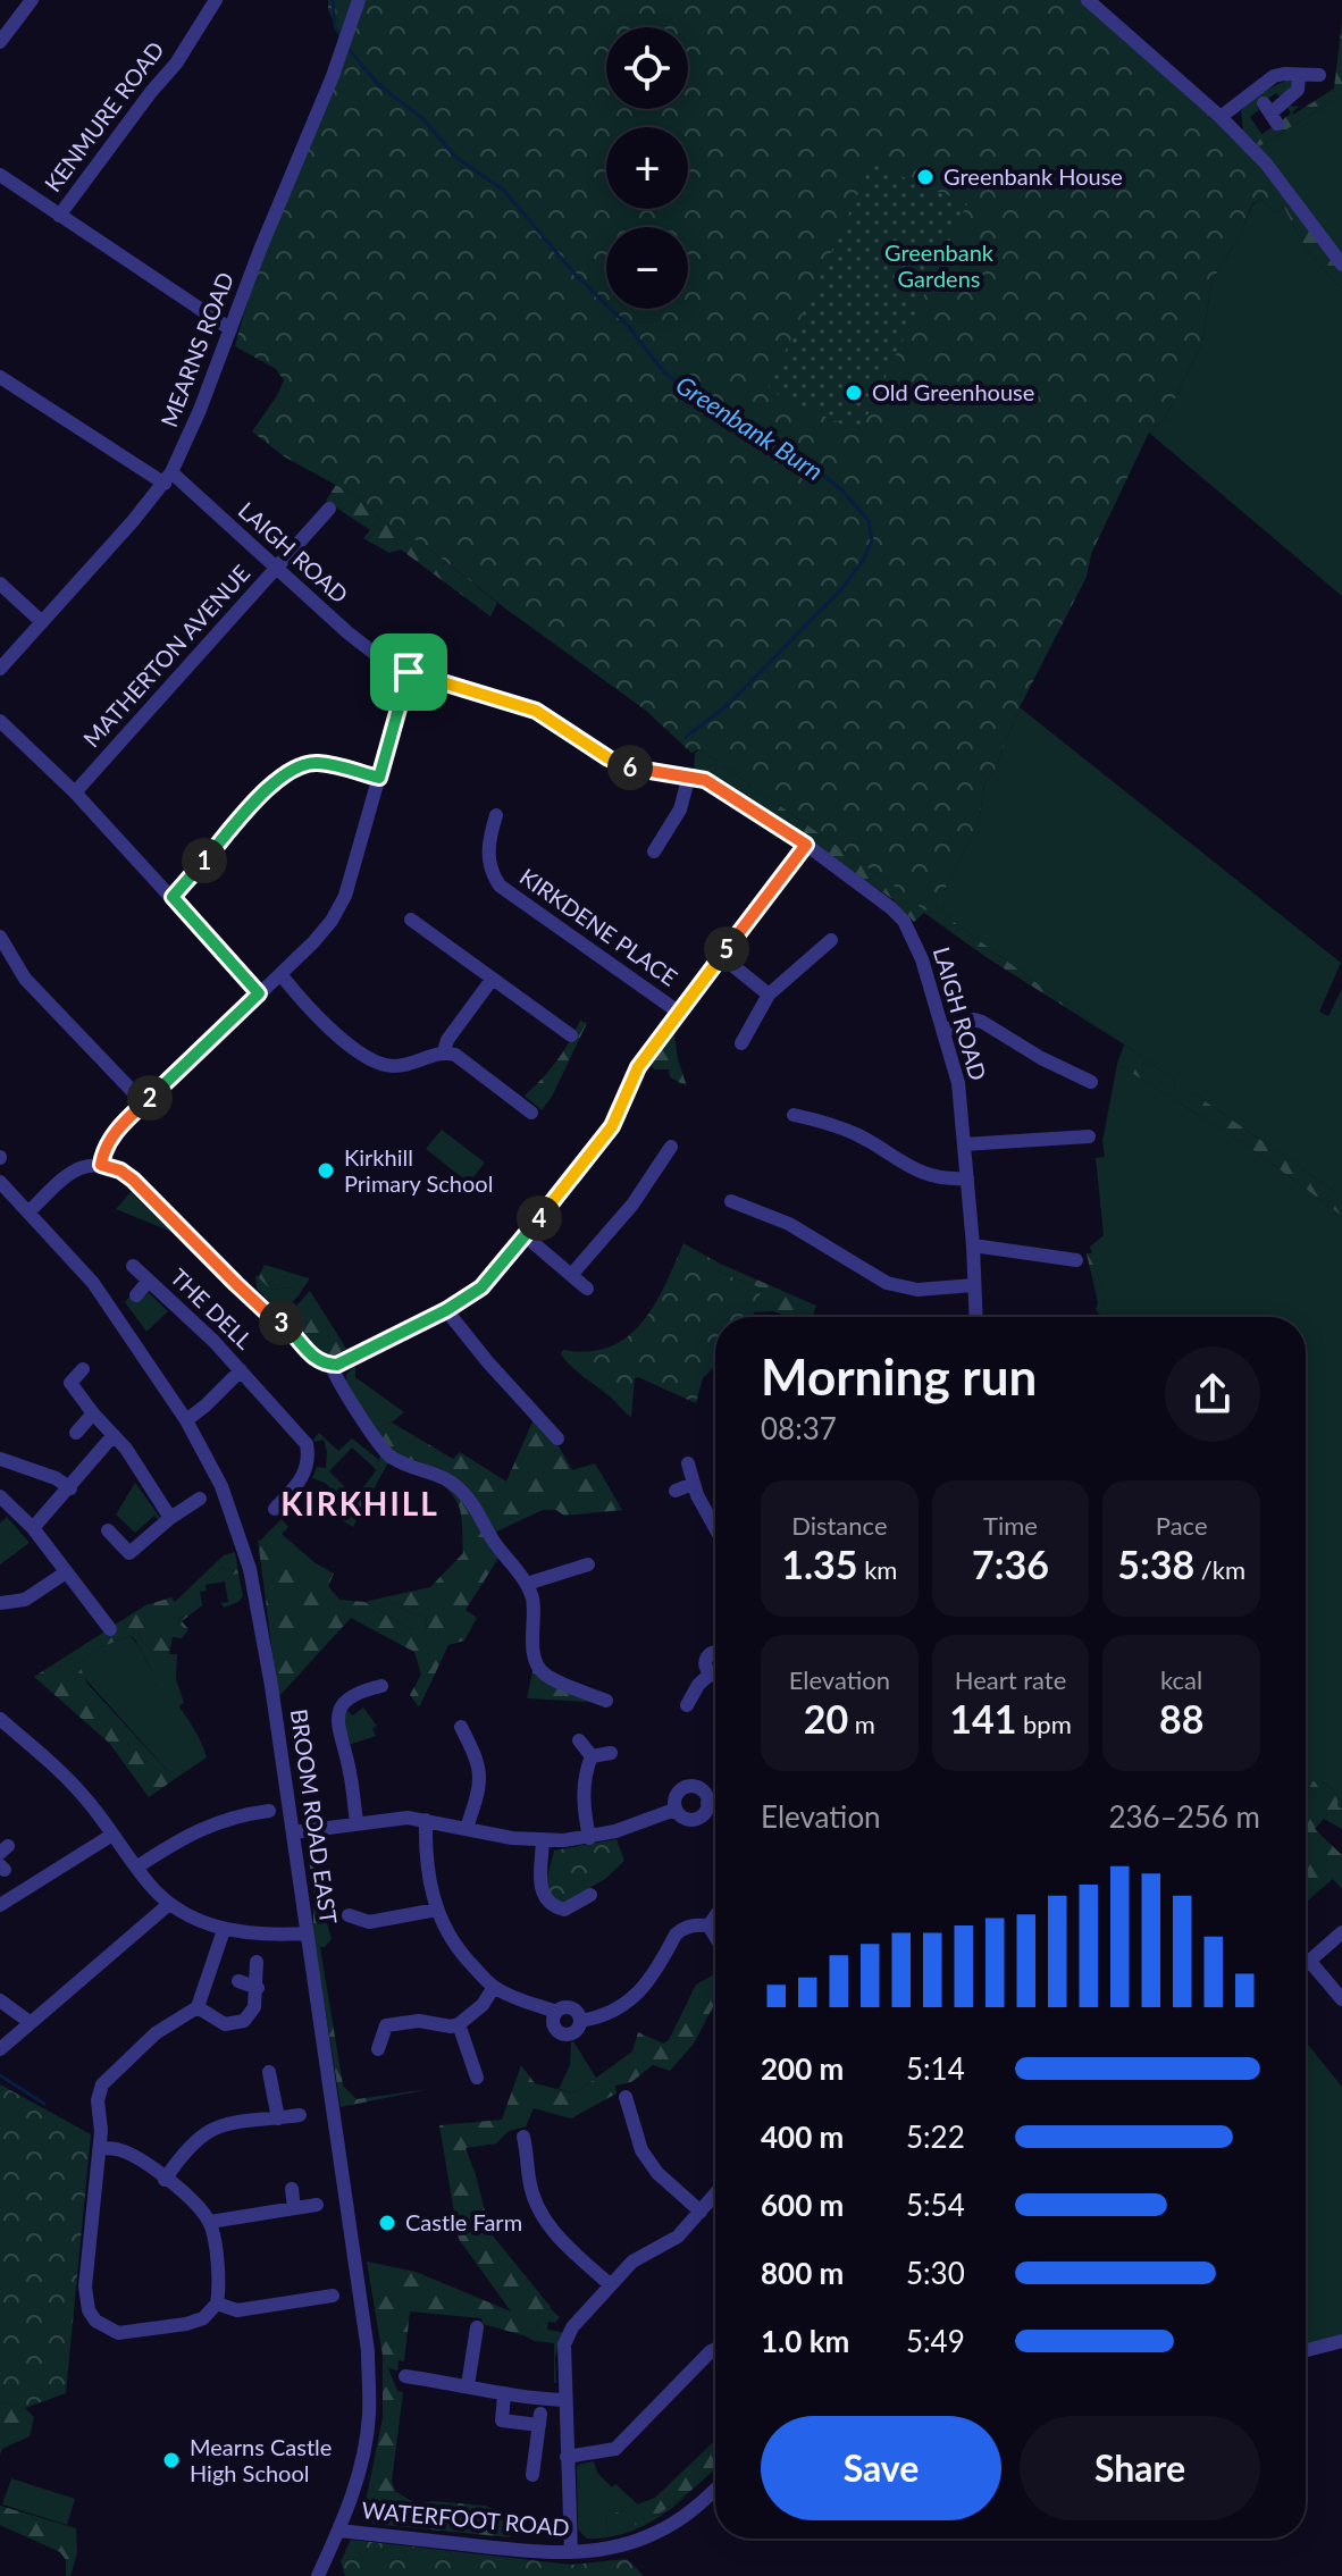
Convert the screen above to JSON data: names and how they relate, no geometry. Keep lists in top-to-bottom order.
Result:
{
  "streets": {
    "street": [
      "KENMURE ROAD",
      "MEARNS ROAD",
      "LAIGH ROAD",
      "MATHERTON AVENUE",
      "KIRKDENE PLACE",
      "THE DELL",
      "BROOM ROAD EAST",
      "WATERFOOT ROAD"
    ]
  },
  "crossings": [
    ["MEARNS ROAD", "LAIGH ROAD"],
    ["LAIGH ROAD", "MATHERTON AVENUE"],
    ["THE DELL", "BROOM ROAD EAST"],
    ["BROOM ROAD EAST", "WATERFOOT ROAD"]
  ],
  "districts": ["KIRKHILL"],
  "water": ["Greenbank Burn"],
  "parks": ["Greenbank Gardens"],
  "places": [
    "Greenbank House",
    "Old Greenhouse",
    "Kirkhill Primary School",
    "Castle Farm",
    "Mearns Castle High School"
  ],
  "page": {
    "map_buttons": ["+", "−"],
    "pins": [
      "6",
      "1",
      "5",
      "2",
      "4",
      "3"
    ],
    "heading": ["Morning run", "08:37"],
    "stats": [
      ["Distance", "1.35 km"],
      ["Time", "7:36"],
      ["Pace", "5:38 /km"],
      ["Elevation", "20 m"],
      ["Heart rate", "141 bpm"],
      ["kcal", "88"]
    ],
    "chart": ["Elevation", "236–256 m"],
    "list": [
      {
        "name": "200 m",
        "note": "5:14"
      },
      {
        "name": "400 m",
        "note": "5:22"
      },
      {
        "name": "600 m",
        "note": "5:54"
      },
      {
        "name": "800 m",
        "note": "5:30"
      },
      {
        "name": "1.0 km",
        "note": "5:49"
      }
    ],
    "buttons": ["Save", "Share"]
  }
}
